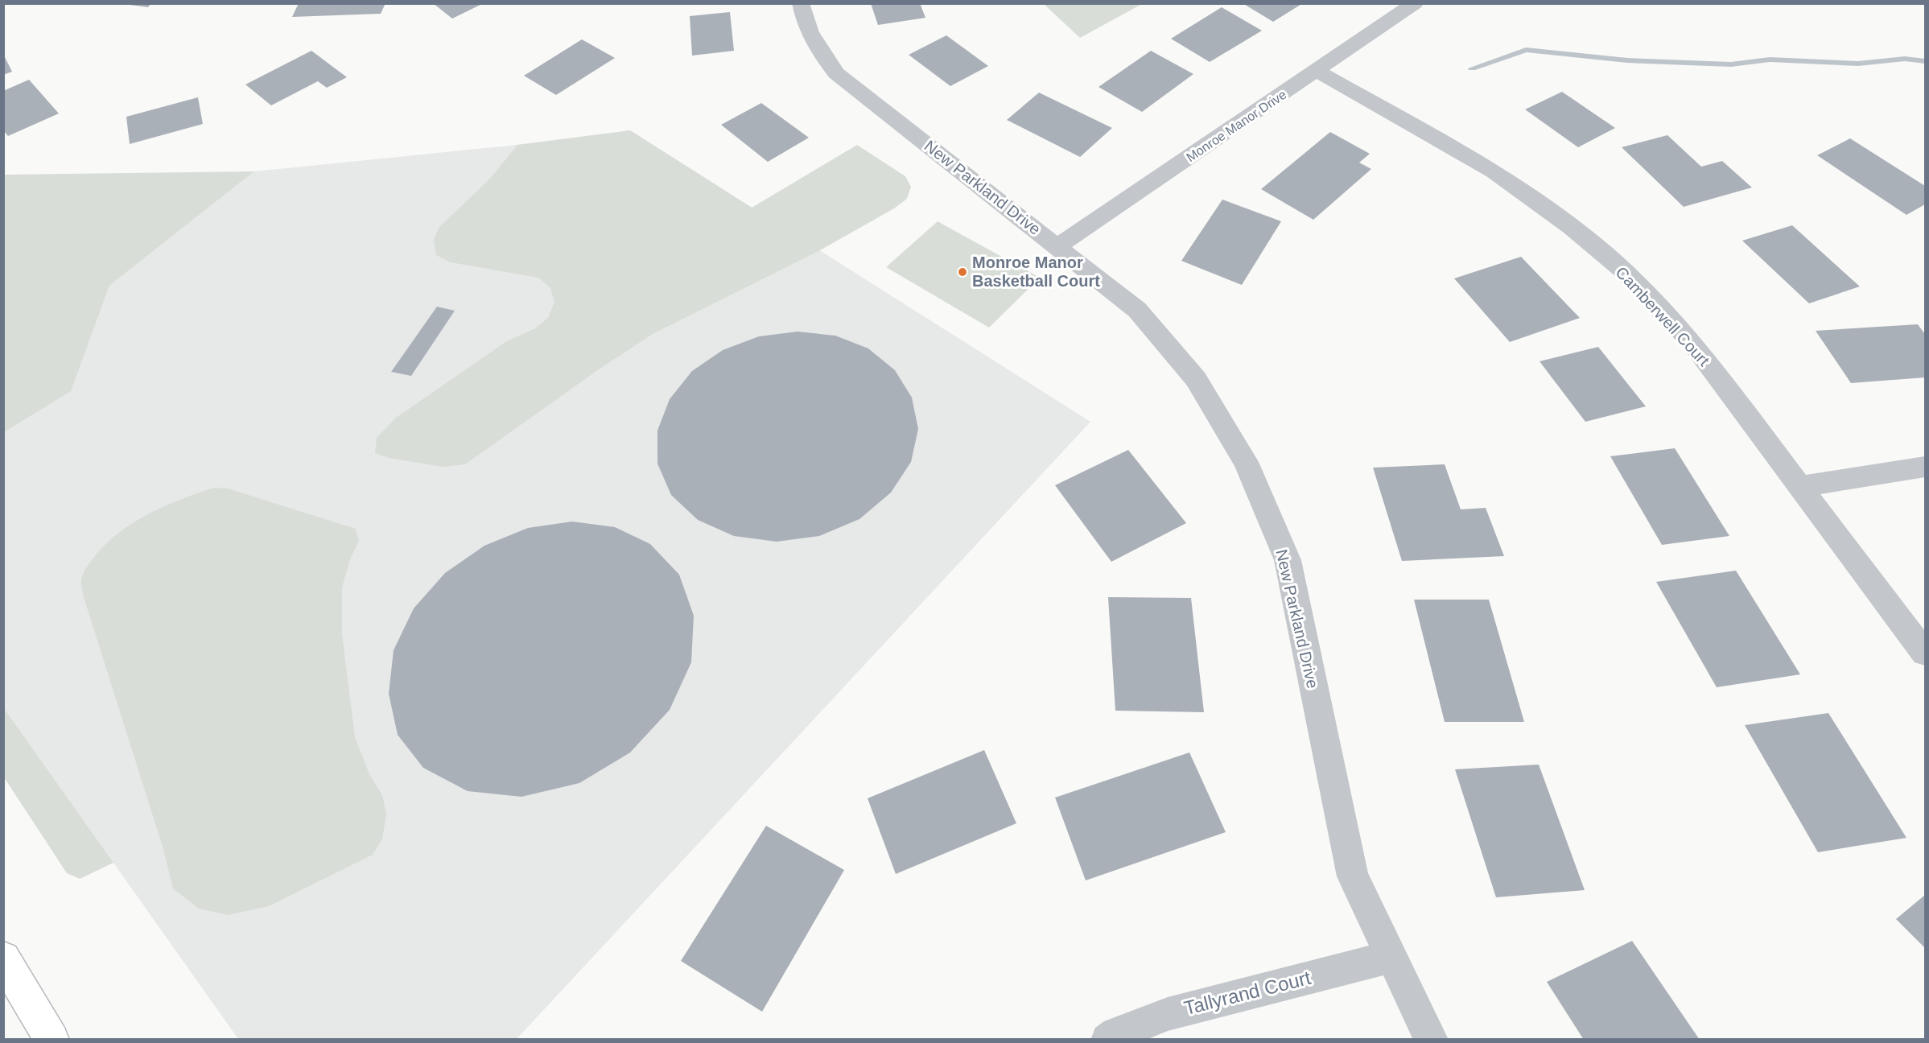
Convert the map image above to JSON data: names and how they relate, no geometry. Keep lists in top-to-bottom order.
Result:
{
  "streets": {
    "street": [
      "Monroe Manor Drive",
      "New Parkland Drive",
      "Camberwell Court",
      "Tallyrand Court"
    ]
  },
  "crossings": [
    ["Monroe Manor Drive", "New Parkland Drive"],
    ["Monroe Manor Drive", "Camberwell Court"],
    ["New Parkland Drive", "Tallyrand Court"]
  ],
  "places": ["Monroe Manor Basketball Court"]
}
